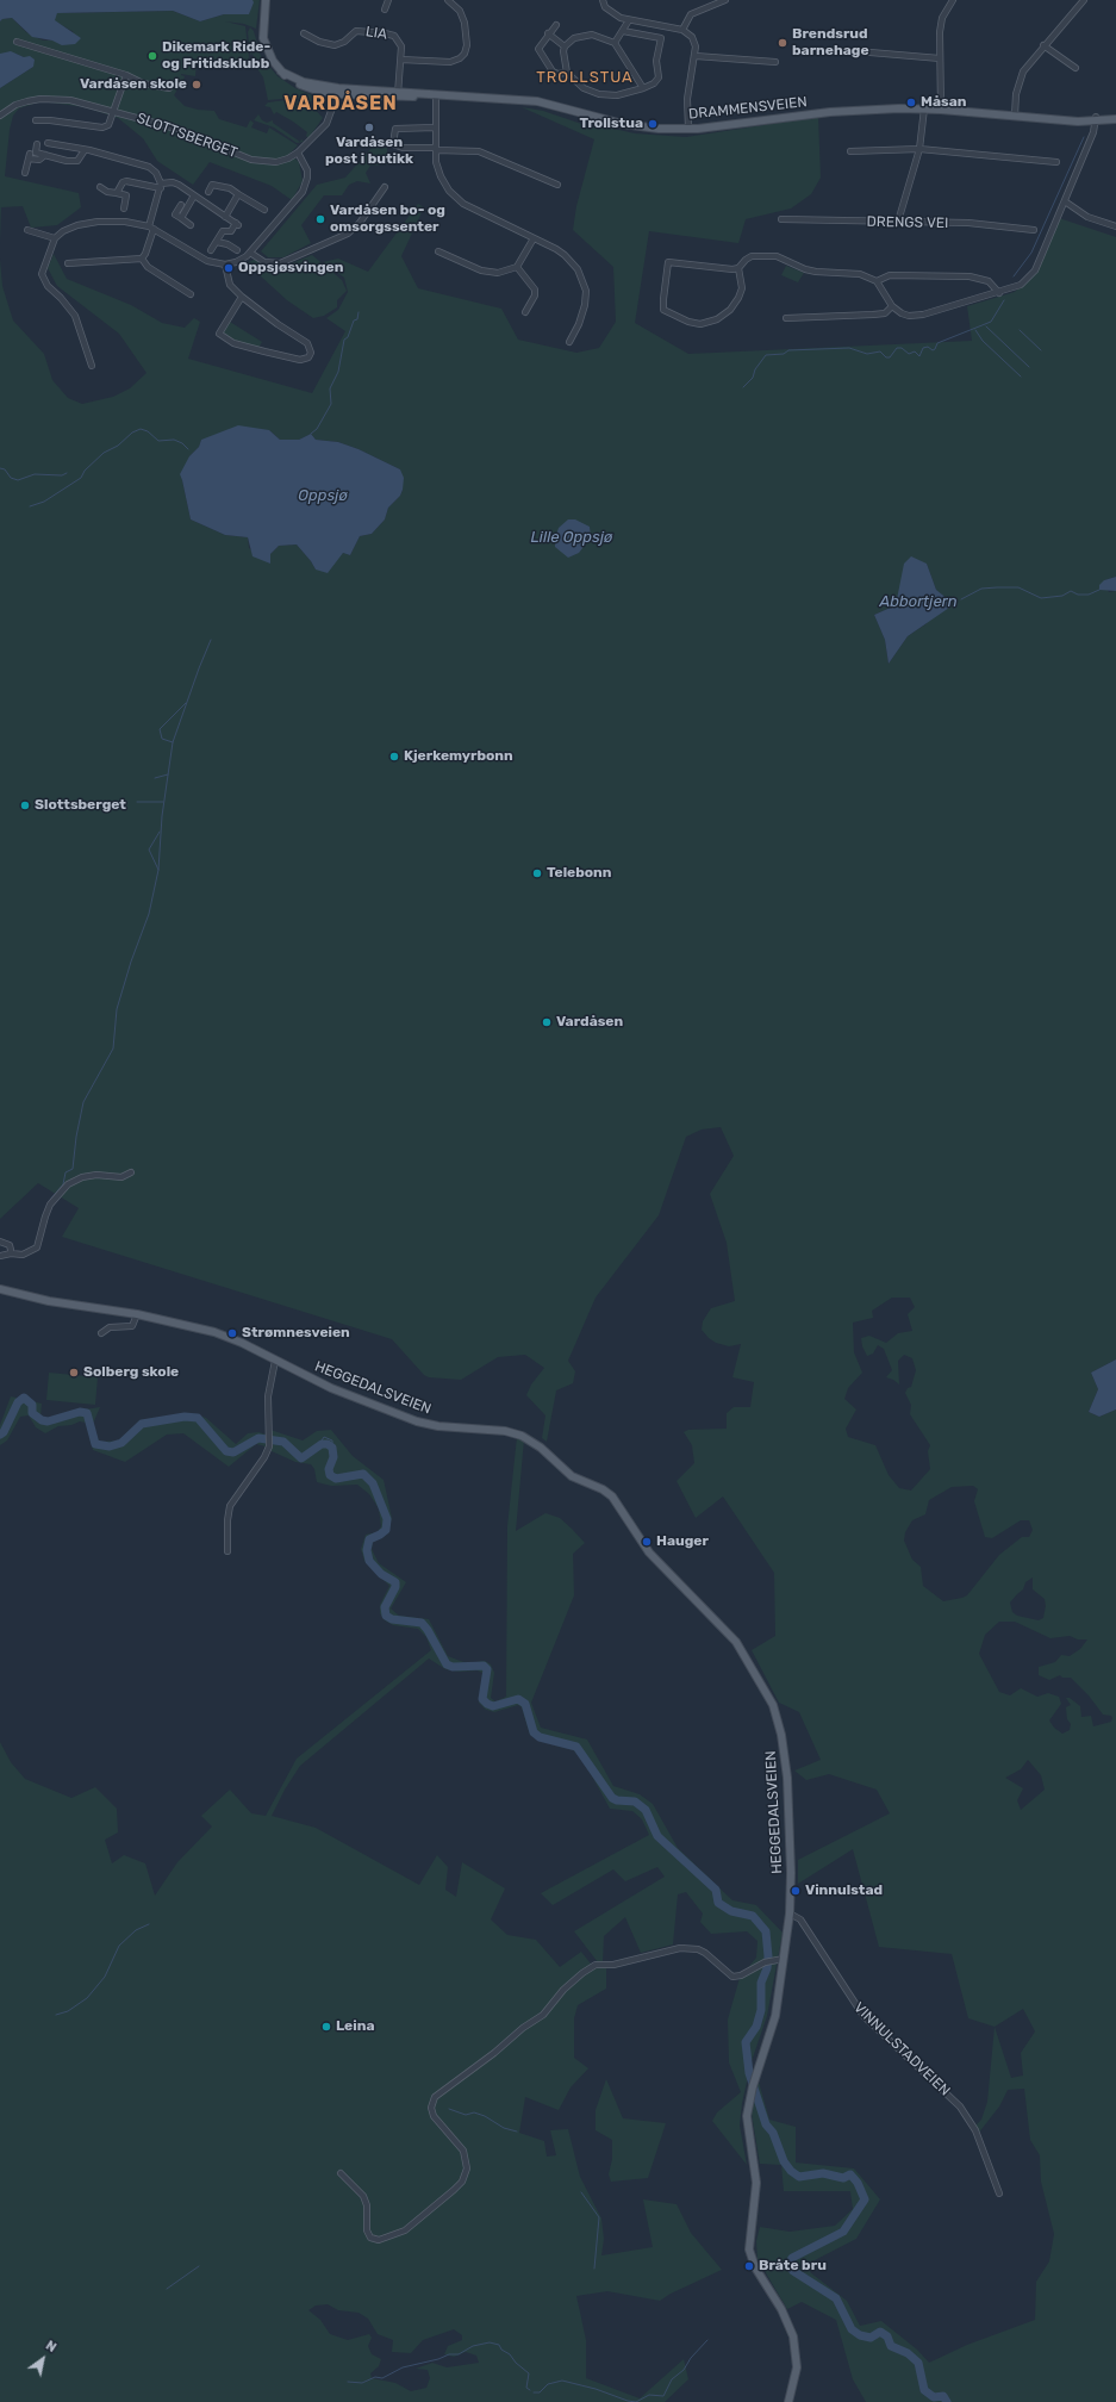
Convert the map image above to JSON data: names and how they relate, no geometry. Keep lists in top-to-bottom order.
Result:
{
  "streets": {
    "main road": ["DRAMMENSVEIEN", "HEGGEDALSVEIEN"],
    "street": [
      "LIA",
      "SLOTTSBERGET",
      "DRENGS VEI",
      "VINNULSTADVEIEN"
    ]
  },
  "crossings": [
    ["LIA", "DRAMMENSVEIEN"],
    ["DRAMMENSVEIEN", "SLOTTSBERGET"],
    ["HEGGEDALSVEIEN", "VINNULSTADVEIEN"]
  ],
  "districts": ["TROLLSTUA", "VARDÅSEN"],
  "water": ["Oppsjø", "Lille Oppsjø", "Abbortjern"],
  "places": [
    "Brendsrud barnehage",
    "Dikemark Ride- og Fritidsklubb",
    "Vardåsen skole",
    "Måsan",
    "Trollstua",
    "Vardåsen post i butikk",
    "Vardåsen bo- og omsorgssenter",
    "Oppsjøsvingen",
    "Kjerkemyrbonn",
    "Slottsberget",
    "Telebonn",
    "Vardåsen",
    "Strømnesveien",
    "Solberg skole",
    "Hauger",
    "Vinnulstad",
    "Leina",
    "Bråte bru"
  ],
  "north": "top right"
}
